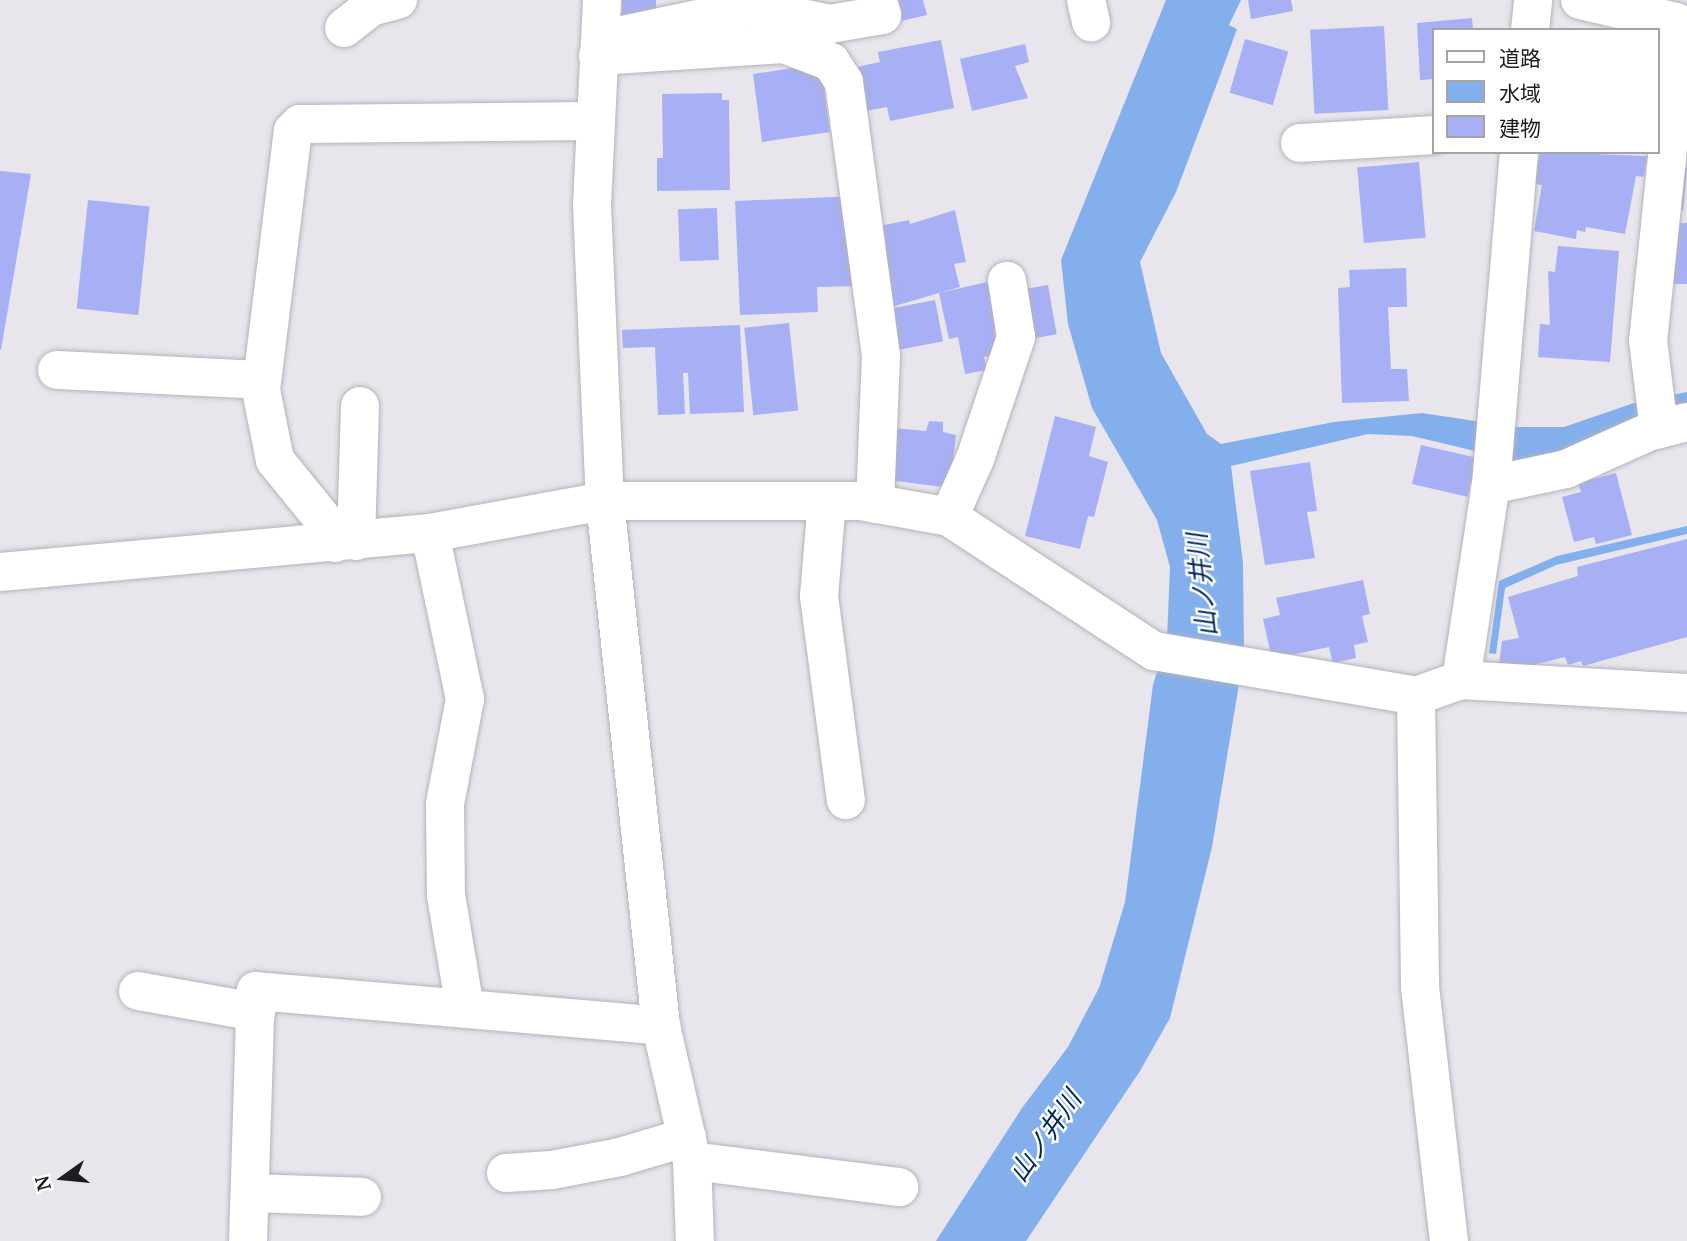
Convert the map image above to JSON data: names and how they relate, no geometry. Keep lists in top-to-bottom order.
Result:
{
  "water": ["山ノ井川"],
  "legend": ["道路", "水域", "建物"],
  "north": "left"
}
